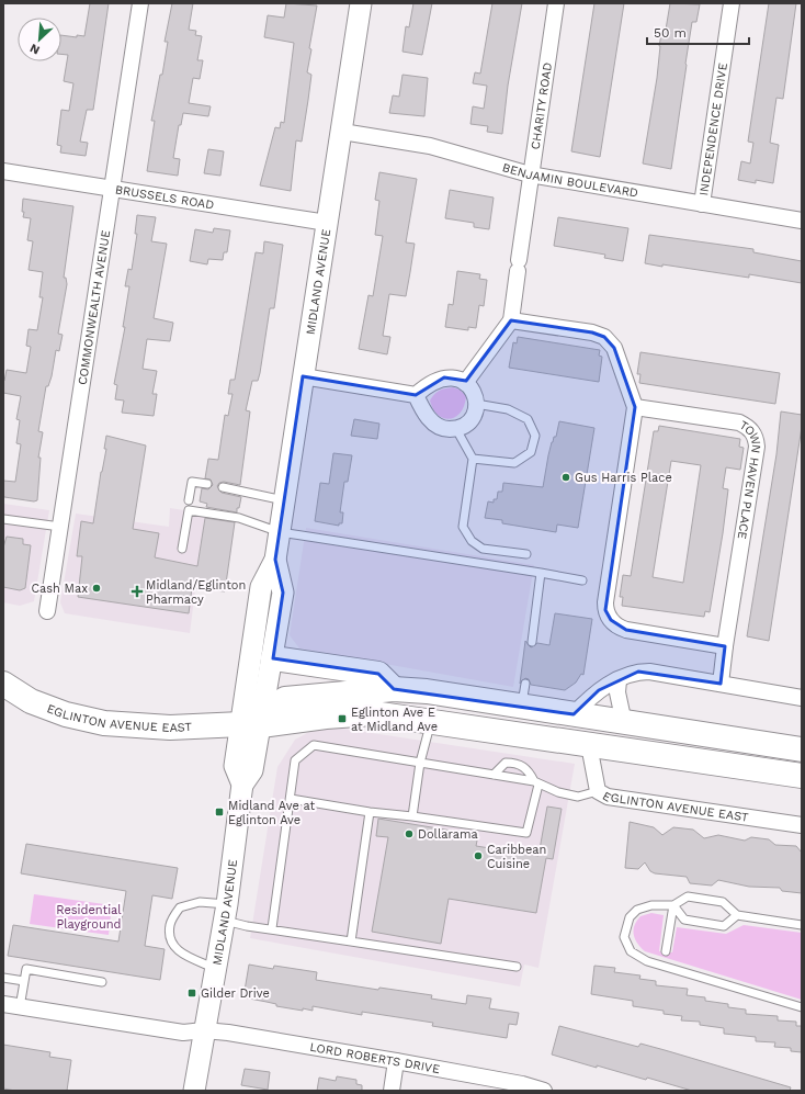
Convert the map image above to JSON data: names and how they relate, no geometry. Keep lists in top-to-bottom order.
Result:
{
  "streets": {
    "main road": ["MIDLAND AVENUE", "EGLINTON AVENUE EAST"],
    "street": [
      "CHARITY ROAD",
      "INDEPENDENCE DRIVE",
      "BENJAMIN BOULEVARD",
      "BRUSSELS ROAD",
      "COMMONWEALTH AVENUE",
      "TOWN HAVEN PLACE",
      "LORD ROBERTS DRIVE"
    ]
  },
  "crossings": [
    ["CHARITY ROAD", "BENJAMIN BOULEVARD"],
    ["INDEPENDENCE DRIVE", "BENJAMIN BOULEVARD"],
    ["BENJAMIN BOULEVARD", "MIDLAND AVENUE"],
    ["BRUSSELS ROAD", "MIDLAND AVENUE"],
    ["BRUSSELS ROAD", "COMMONWEALTH AVENUE"],
    ["MIDLAND AVENUE", "EGLINTON AVENUE EAST"],
    ["MIDLAND AVENUE", "LORD ROBERTS DRIVE"]
  ],
  "parks": ["Residential Playground"],
  "places": {
    "other": [
      "Gus Harris Place",
      "Cash Max",
      "Dollarama",
      "Caribbean Cuisine"
    ],
    "health": ["Midland/Eglinton Pharmacy"],
    "transit": ["Eglinton Ave E at Midland Ave", "Midland Ave at Eglinton Ave", "Gilder Drive"]
  },
  "scale_bar": "50 m",
  "north": "bottom left"
}
